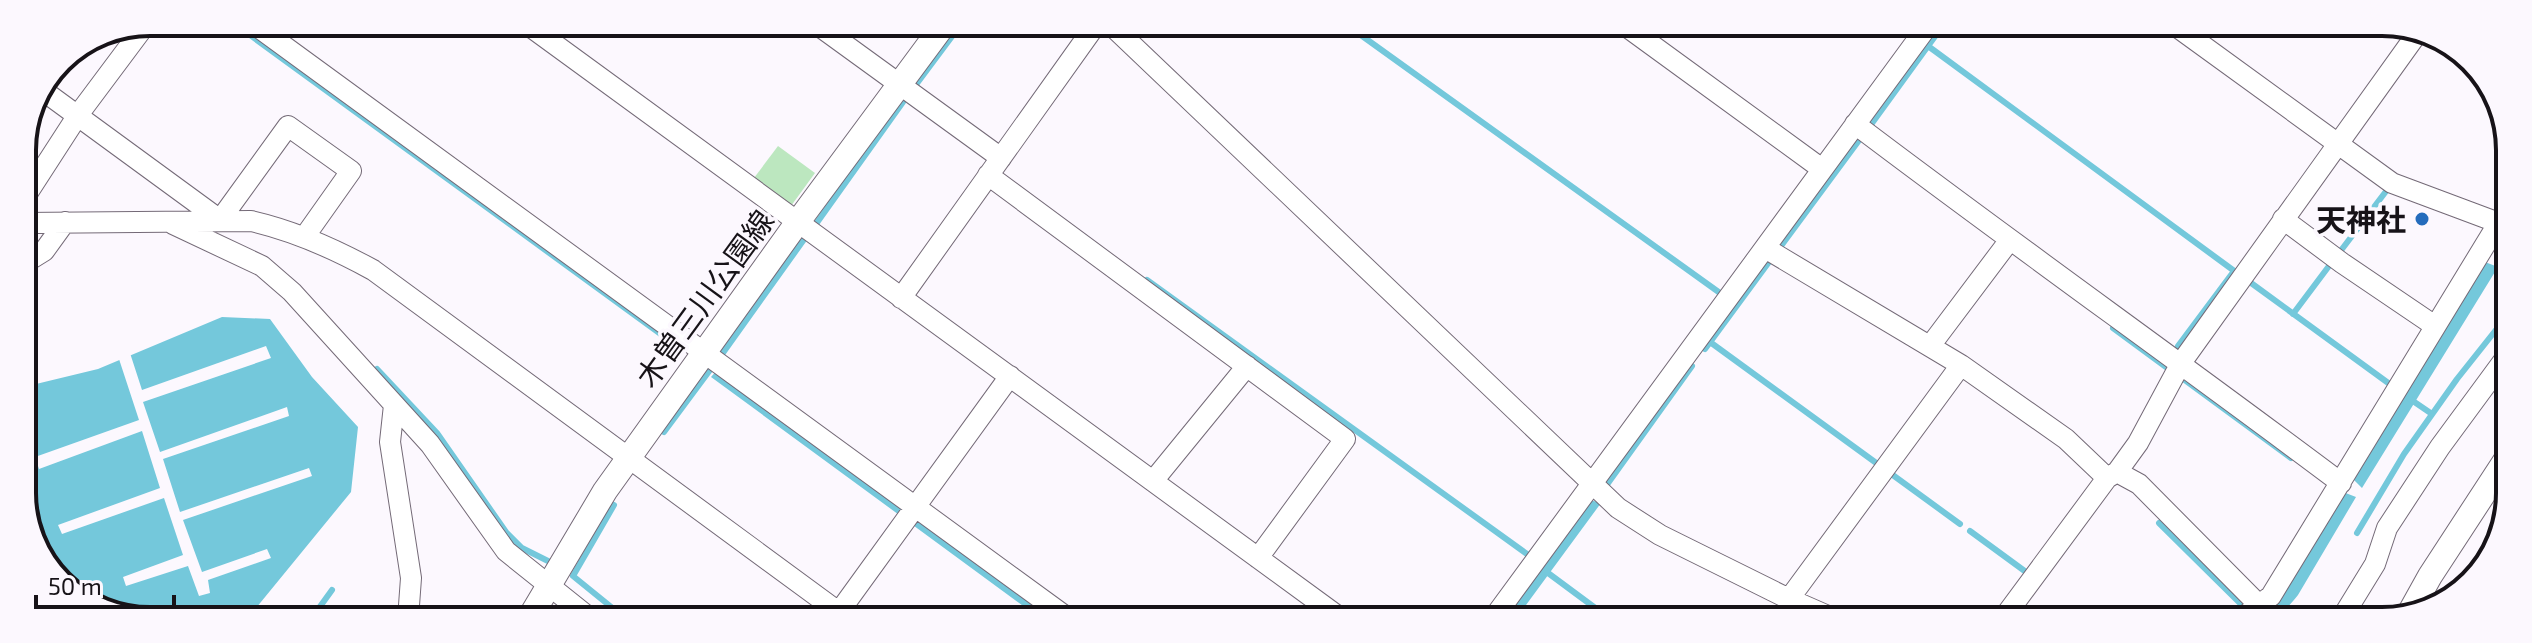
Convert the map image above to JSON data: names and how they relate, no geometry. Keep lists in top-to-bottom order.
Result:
{
  "streets": {
    "main road": ["木曽三川公園線"]
  },
  "places": ["天神社"],
  "scale_bar": "50 m"
}
